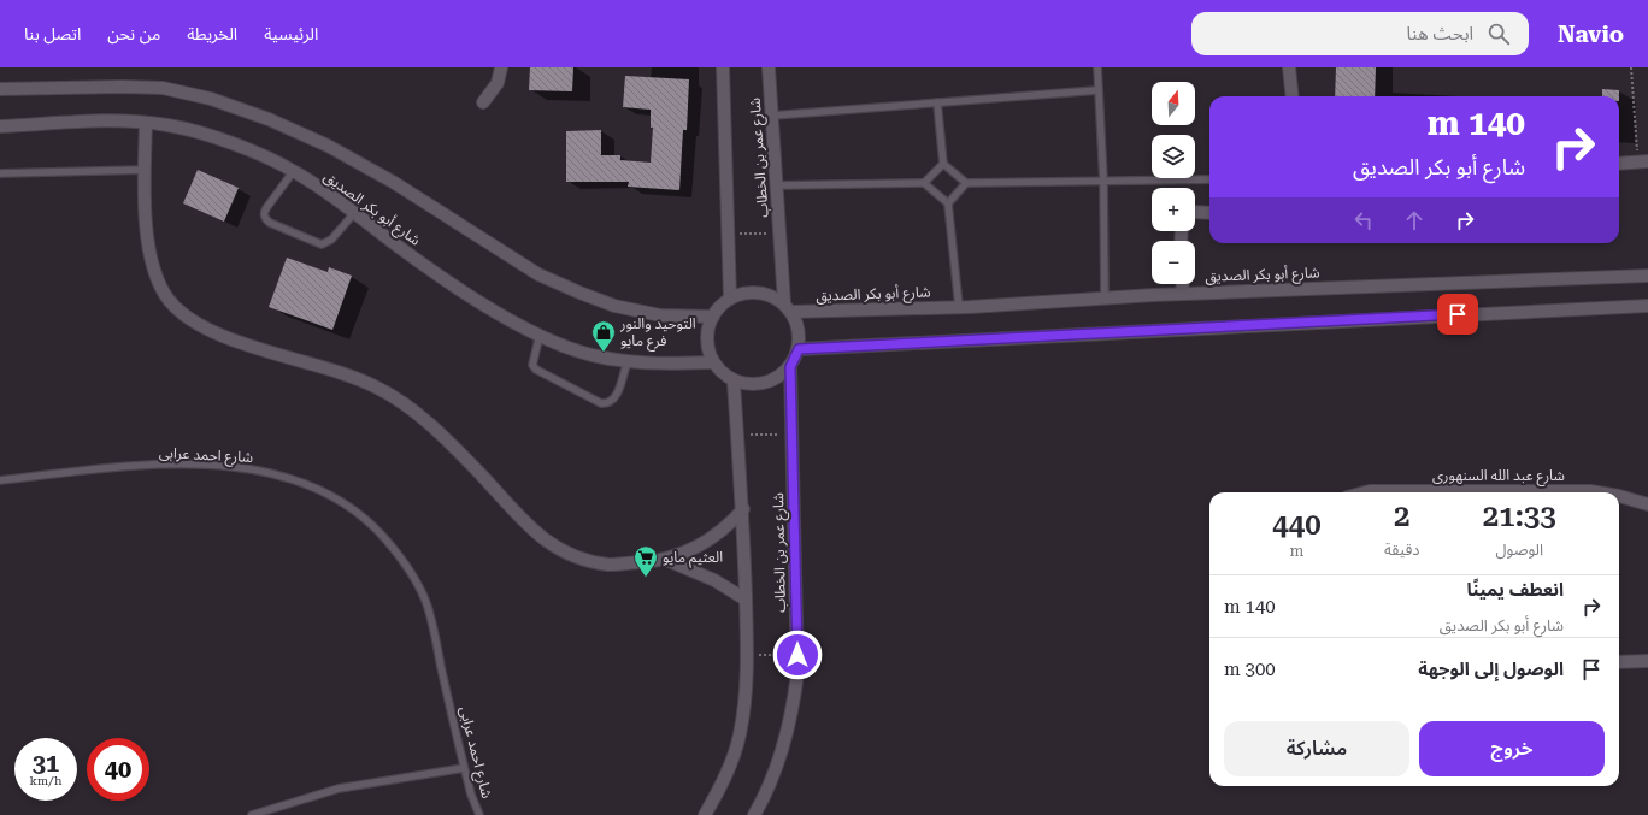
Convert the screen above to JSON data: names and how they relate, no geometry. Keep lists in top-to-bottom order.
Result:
{
  "streets": {
    "street": ["شارع عمر بن الخطاب", "شارع أبو بكر الصديق", "شارع عبد الله السنهورى"],
    "lane": ["شارع احمد عرابى"]
  },
  "crossings": [
    ["شارع عمر بن الخطاب", "شارع أبو بكر الصديق"]
  ],
  "places": {
    "shop": ["التوحيد والنور فرع مايو"],
    "supermarket": ["العثيم مايو"]
  },
  "north": "top",
  "page": {
    "header": "Navio",
    "search": "ابحث هنا",
    "nav": [
      "الرئيسية",
      "الخريطة",
      "من نحن",
      "اتصل بنا"
    ],
    "map_buttons": ["+", "−"],
    "turn": ["140 m", "شارع أبو بكر الصديق"],
    "eta": [
      "21:33",
      "الوصول",
      "2",
      "دقيقة",
      "440",
      "m"
    ],
    "list": [
      {
        "name": "انعطف يمينًا",
        "note": "شارع أبو بكر الصديق",
        "value": "140 m"
      },
      {
        "name": "الوصول إلى الوجهة",
        "value": "300 m"
      }
    ],
    "buttons": ["خروج", "مشاركة"],
    "speed": "31 km/h",
    "limit": "40"
  }
}
